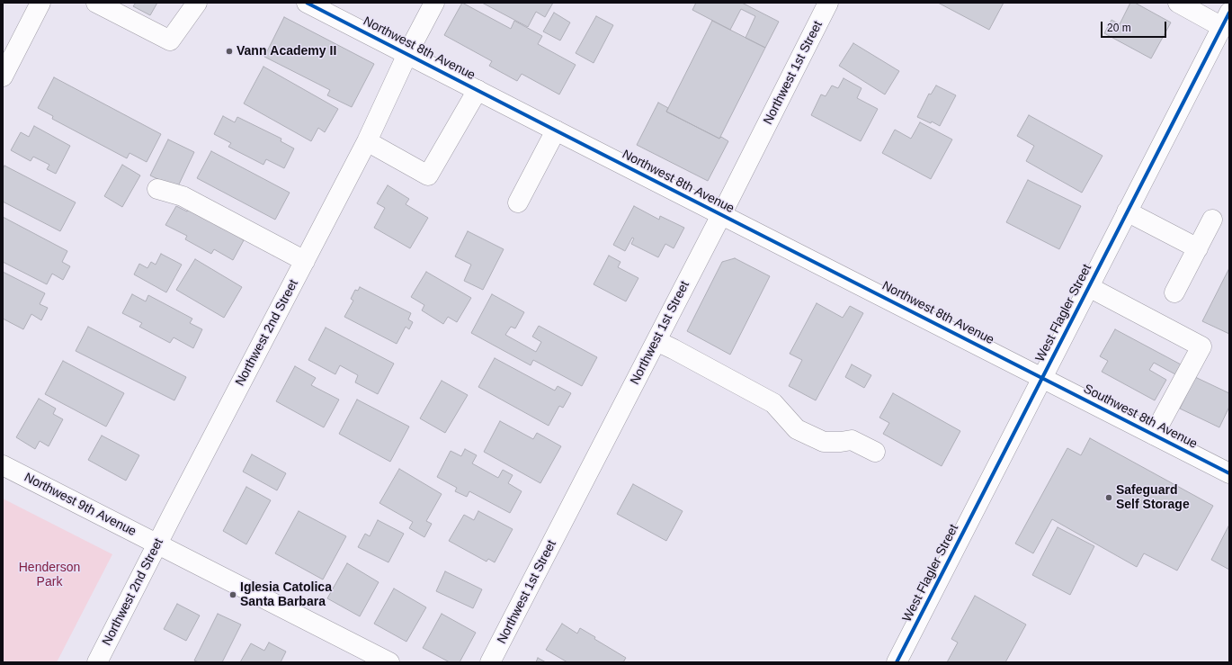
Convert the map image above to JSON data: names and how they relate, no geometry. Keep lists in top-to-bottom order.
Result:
{
  "streets": {
    "street": [
      "Northwest 8th Avenue",
      "Northwest 1st Street",
      "West Flagler Street",
      "Northwest 2nd Street",
      "Southwest 8th Avenue",
      "Northwest 9th Avenue"
    ]
  },
  "crossings": [
    ["Northwest 8th Avenue", "Northwest 1st Street"],
    ["Northwest 8th Avenue", "West Flagler Street"],
    ["Northwest 8th Avenue", "Northwest 2nd Street"],
    ["Northwest 8th Avenue", "Southwest 8th Avenue"],
    ["West Flagler Street", "Southwest 8th Avenue"],
    ["Northwest 2nd Street", "Northwest 9th Avenue"]
  ],
  "parks": ["Henderson Park"],
  "places": ["Vann Academy II", "Safeguard Self Storage", "Iglesia Catolica Santa Barbara"],
  "scale_bar": "20 m"
}
